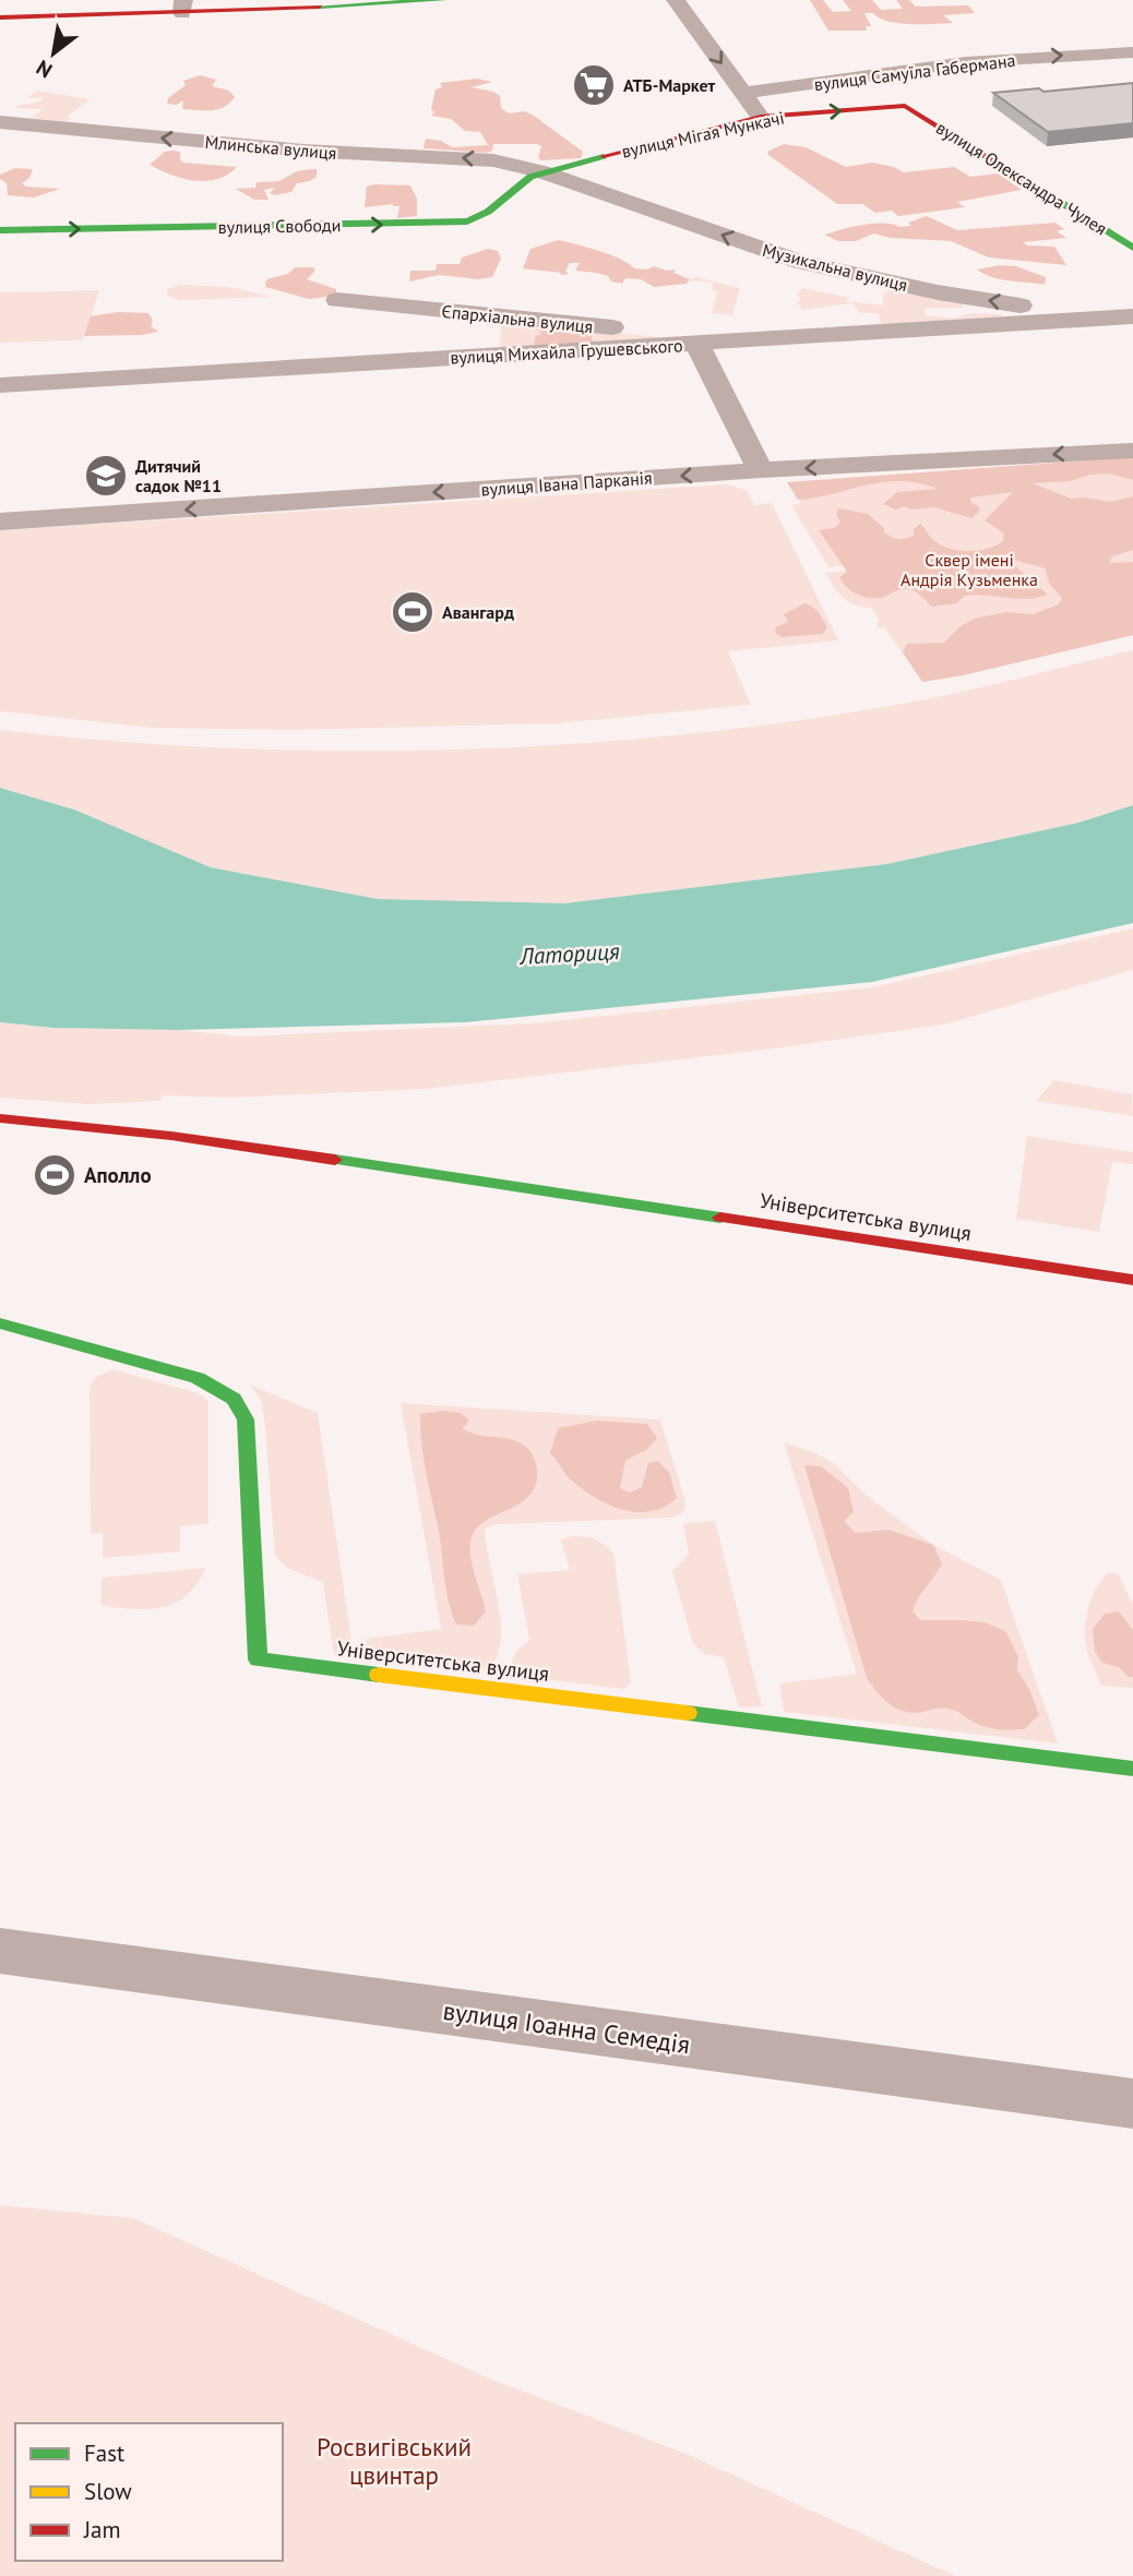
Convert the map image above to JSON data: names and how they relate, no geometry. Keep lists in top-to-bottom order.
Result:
{
  "streets": {
    "street": [
      "вулиця Самуїла Габермана",
      "вулиця Мігая Мункачі",
      "Млинська вулиця",
      "вулиця Олександра Чулея",
      "вулиця Свободи",
      "Музикальна вулиця",
      "Єпархіальна вулиця",
      "вулиця Михайла Грушевського",
      "вулиця Івана Парканія",
      "Університетська вулиця",
      "вулиця Іоанна Семедія"
    ]
  },
  "crossings": [
    ["вулиця Мігая Мункачі", "Млинська вулиця"],
    ["вулиця Мігая Мункачі", "вулиця Олександра Чулея"],
    ["вулиця Мігая Мункачі", "вулиця Свободи"],
    ["вулиця Мігая Мункачі", "Музикальна вулиця"],
    ["Млинська вулиця", "вулиця Свободи"],
    ["Млинська вулиця", "Музикальна вулиця"],
    ["вулиця Свободи", "Музикальна вулиця"],
    ["Музикальна вулиця", "вулиця Михайла Грушевського"],
    ["Єпархіальна вулиця", "вулиця Михайла Грушевського"]
  ],
  "one_way": [
    "вулиця Самуїла Габермана",
    "вулиця Мігая Мункачі",
    "вулиця Свободи",
    "Музикальна вулиця",
    "вулиця Івана Парканія"
  ],
  "water": ["Латориця"],
  "parks": ["Сквер імені Андрія Кузьменка", "Росвигівський цвинтар"],
  "places": {
    "supermarket": ["АТБ-Маркет"],
    "school or university": ["Дитячий садок №11"],
    "sports": ["Авангард", "Аполло"]
  },
  "legend": ["Fast", "Slow", "Jam"],
  "north": "bottom left"
}
